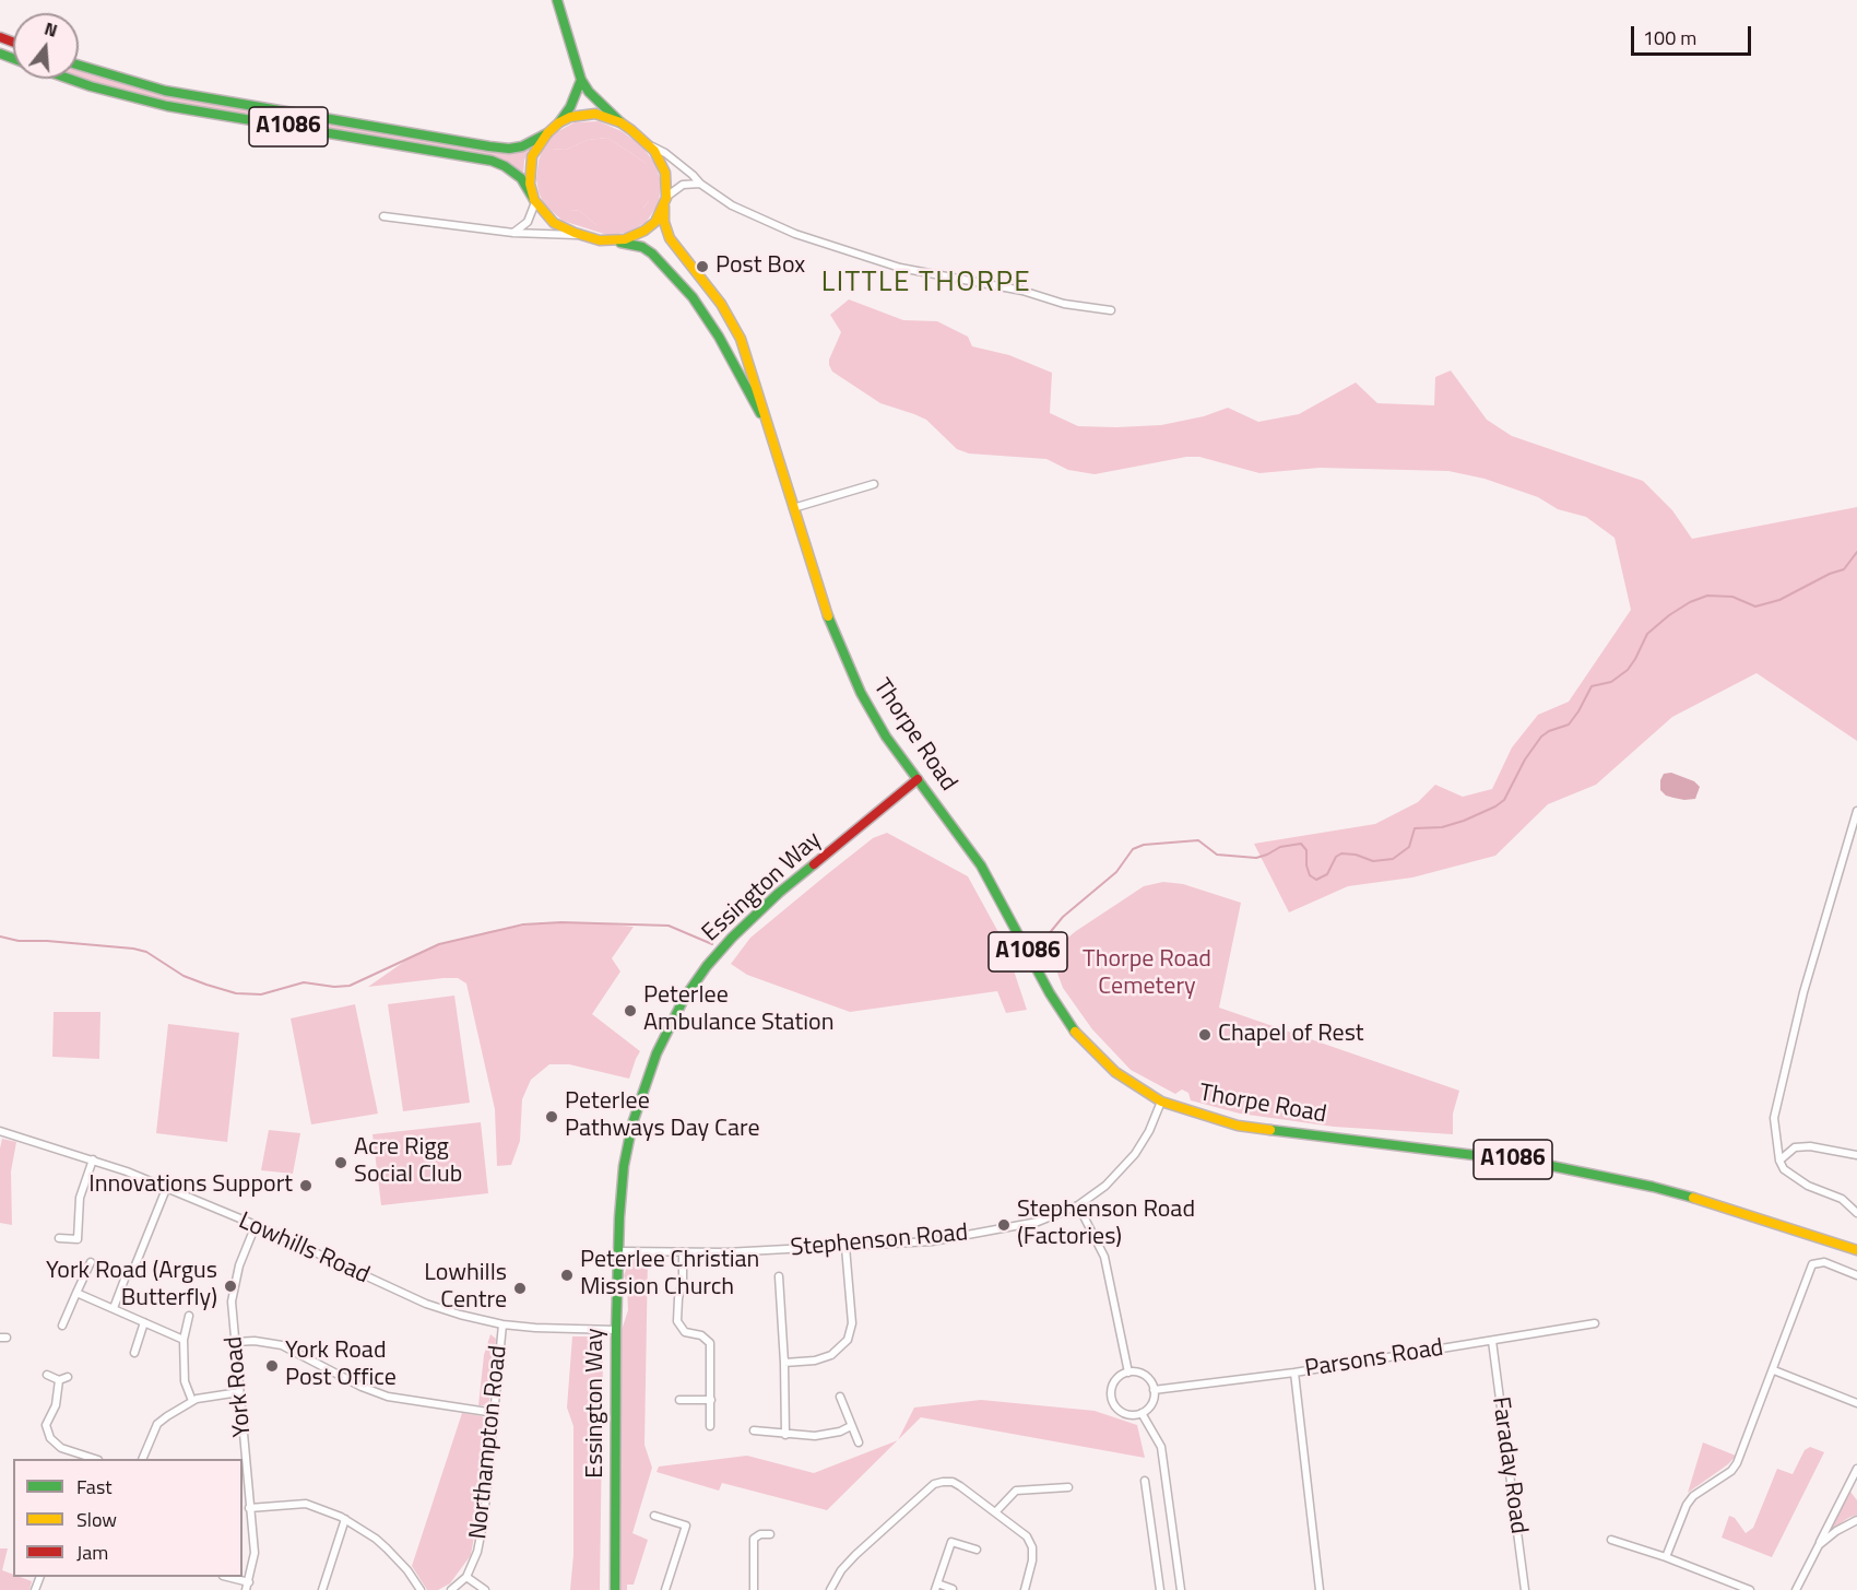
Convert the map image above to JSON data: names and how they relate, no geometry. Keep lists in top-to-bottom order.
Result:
{
  "streets": {
    "main road": ["A1086", "Thorpe Road", "Essington Way"],
    "street": [
      "Stephenson Road",
      "Lowhills Road",
      "Parsons Road",
      "York Road",
      "Northampton Road",
      "Faraday Road"
    ]
  },
  "crossings": [
    ["A1086", "Thorpe Road"],
    ["Thorpe Road", "Essington Way"],
    ["Thorpe Road", "Stephenson Road"],
    ["Essington Way", "Stephenson Road"],
    ["Essington Way", "Lowhills Road"],
    ["Lowhills Road", "York Road"],
    ["Lowhills Road", "Northampton Road"],
    ["Parsons Road", "Faraday Road"]
  ],
  "districts": ["LITTLE THORPE"],
  "parks": ["Thorpe Road Cemetery"],
  "places": [
    "Post Box",
    "Peterlee Ambulance Station",
    "Chapel of Rest",
    "Peterlee Pathways Day Care",
    "Acre Rigg Social Club",
    "Innovations Support",
    "Stephenson Road (Factories)",
    "Peterlee Christian Mission Church",
    "York Road (Argus Butterfly)",
    "Lowhills Centre",
    "York Road Post Office"
  ],
  "legend": ["Fast", "Slow", "Jam"],
  "scale_bar": "100 m",
  "north": "top"
}
